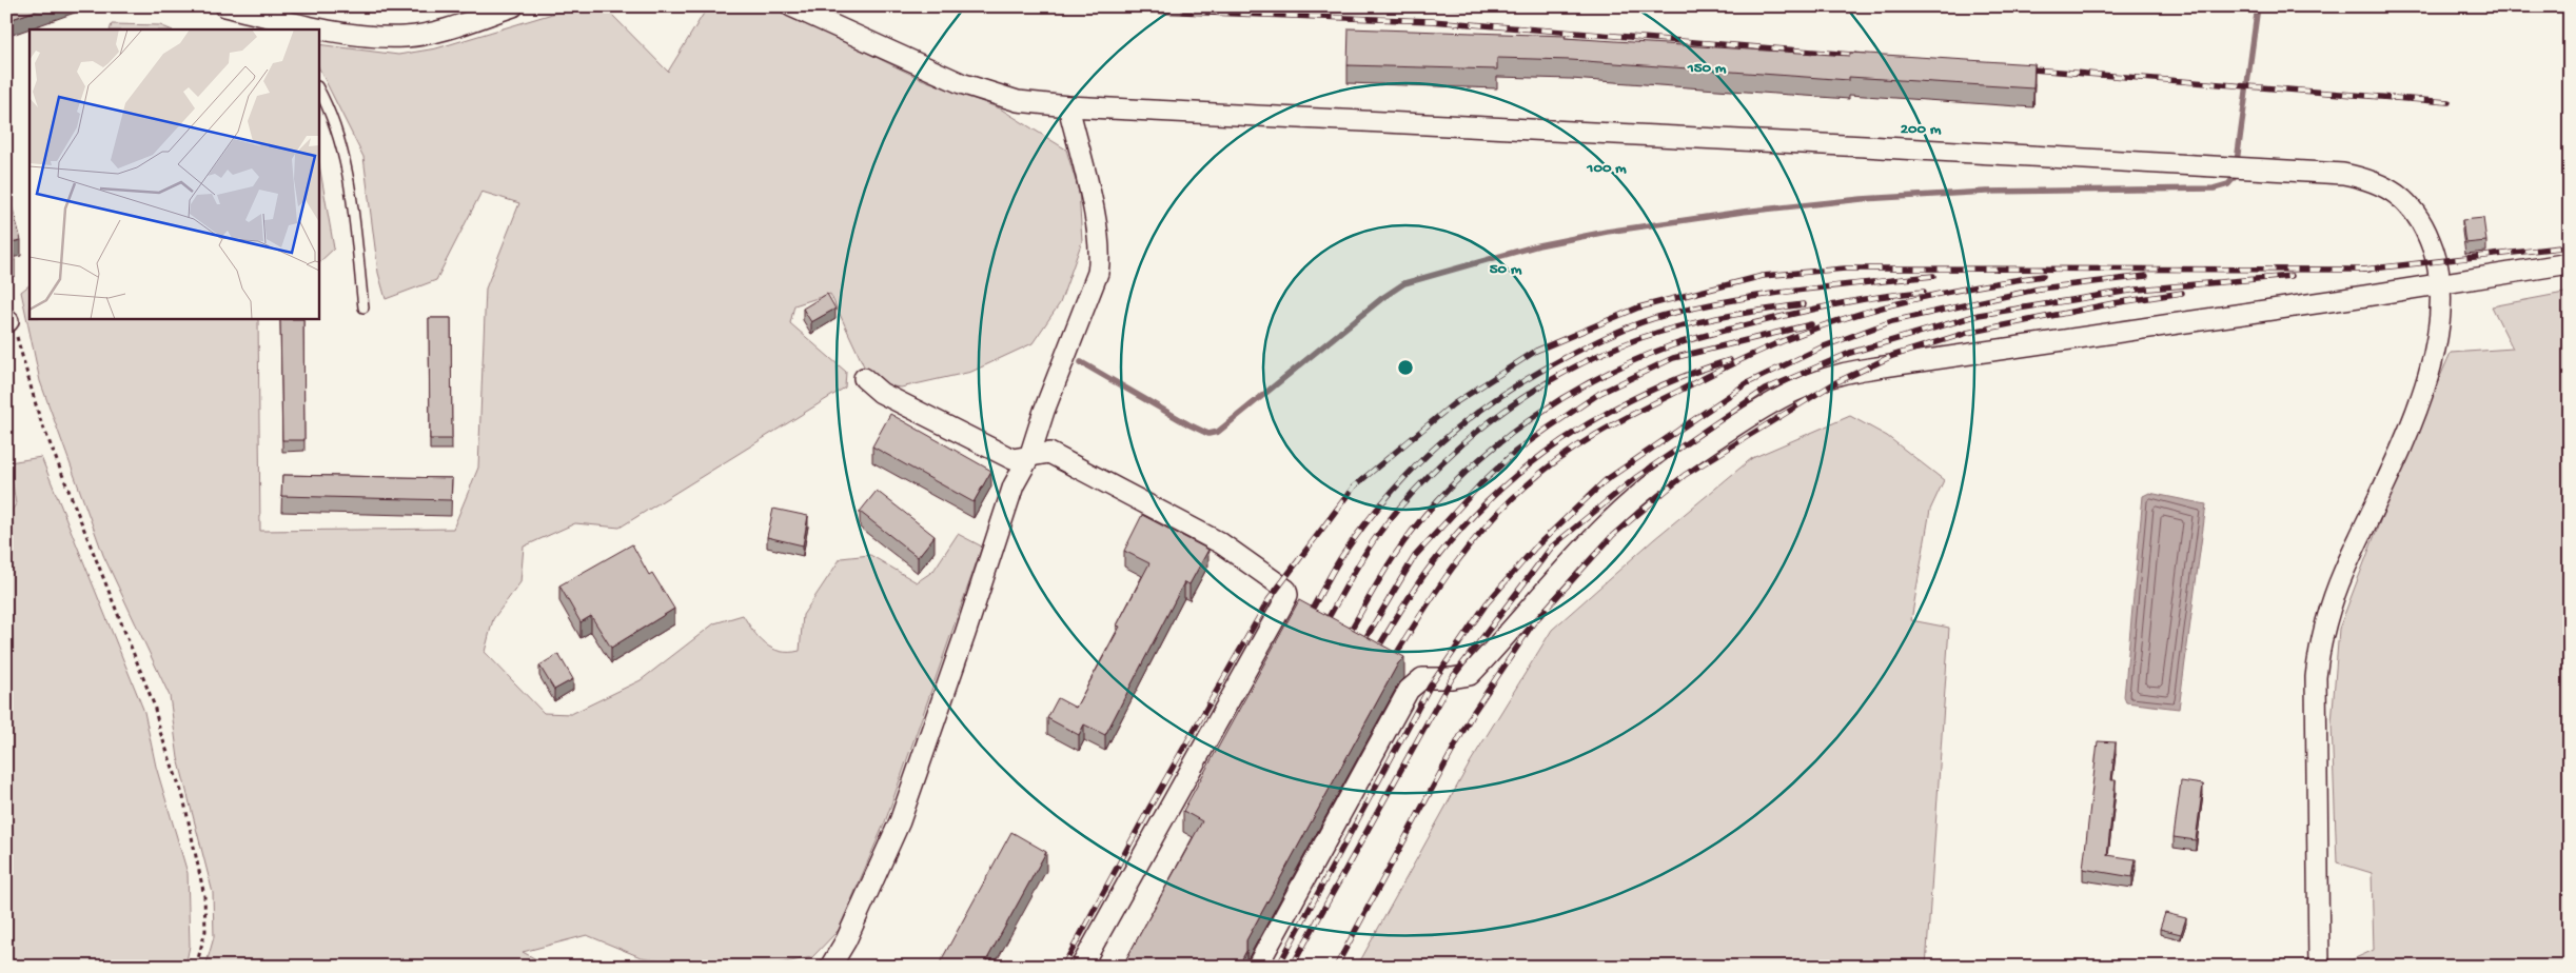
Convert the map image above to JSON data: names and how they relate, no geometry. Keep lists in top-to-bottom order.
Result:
{
  "rings": [
    "150 m",
    "200 m",
    "100 m",
    "50 m"
  ]
}
